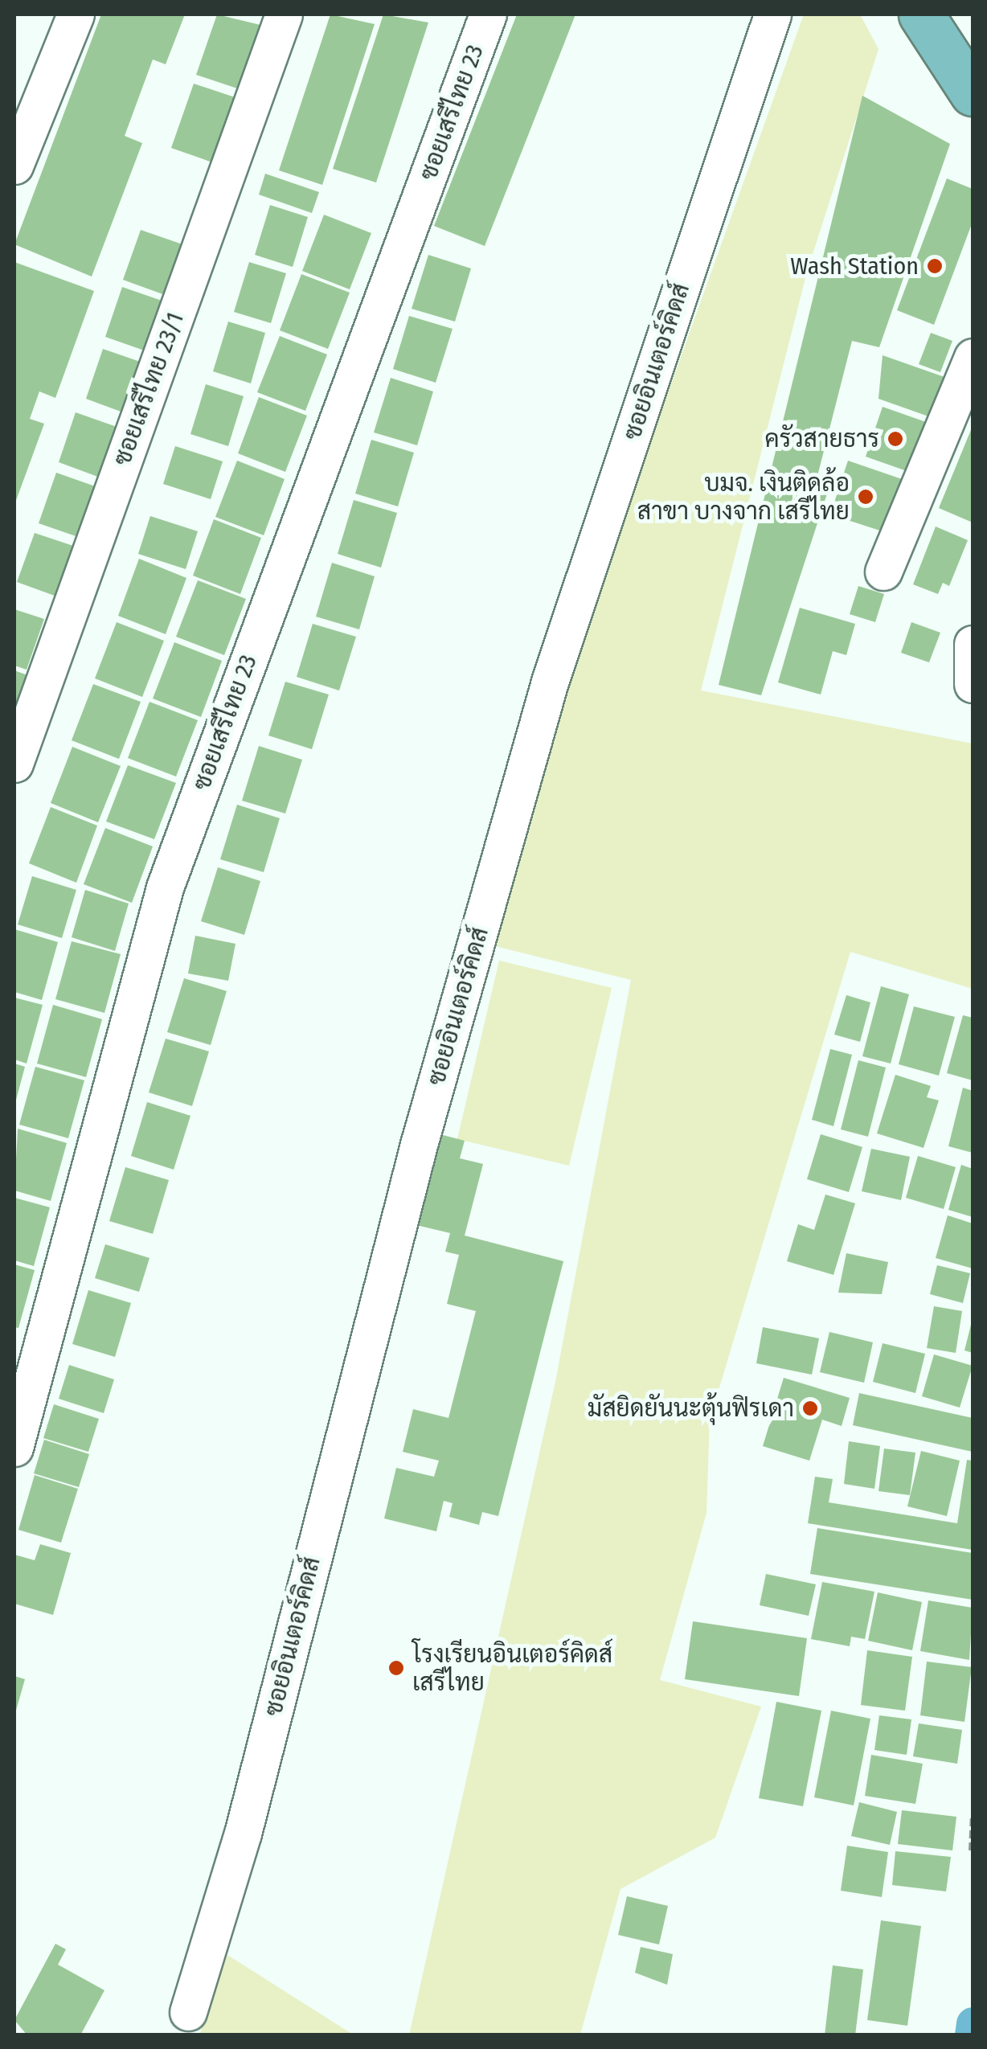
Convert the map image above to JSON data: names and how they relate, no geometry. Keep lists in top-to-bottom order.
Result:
{
  "streets": {
    "street": ["ซอยเสรีไทย 23", "ซอยอินเตอร์คิดส์", "ซอยเสรีไทย 23/1"]
  },
  "places": [
    "Wash Station",
    "ครัวสายธาร",
    "บมจ. เงินติดล้อ สาขา บางจาก เสรีไทย",
    "มัสยิดยันนะตุ้นฟิรเดา",
    "โรงเรียนอินเตอร์คิดส์ เสรีไทย"
  ]
}
